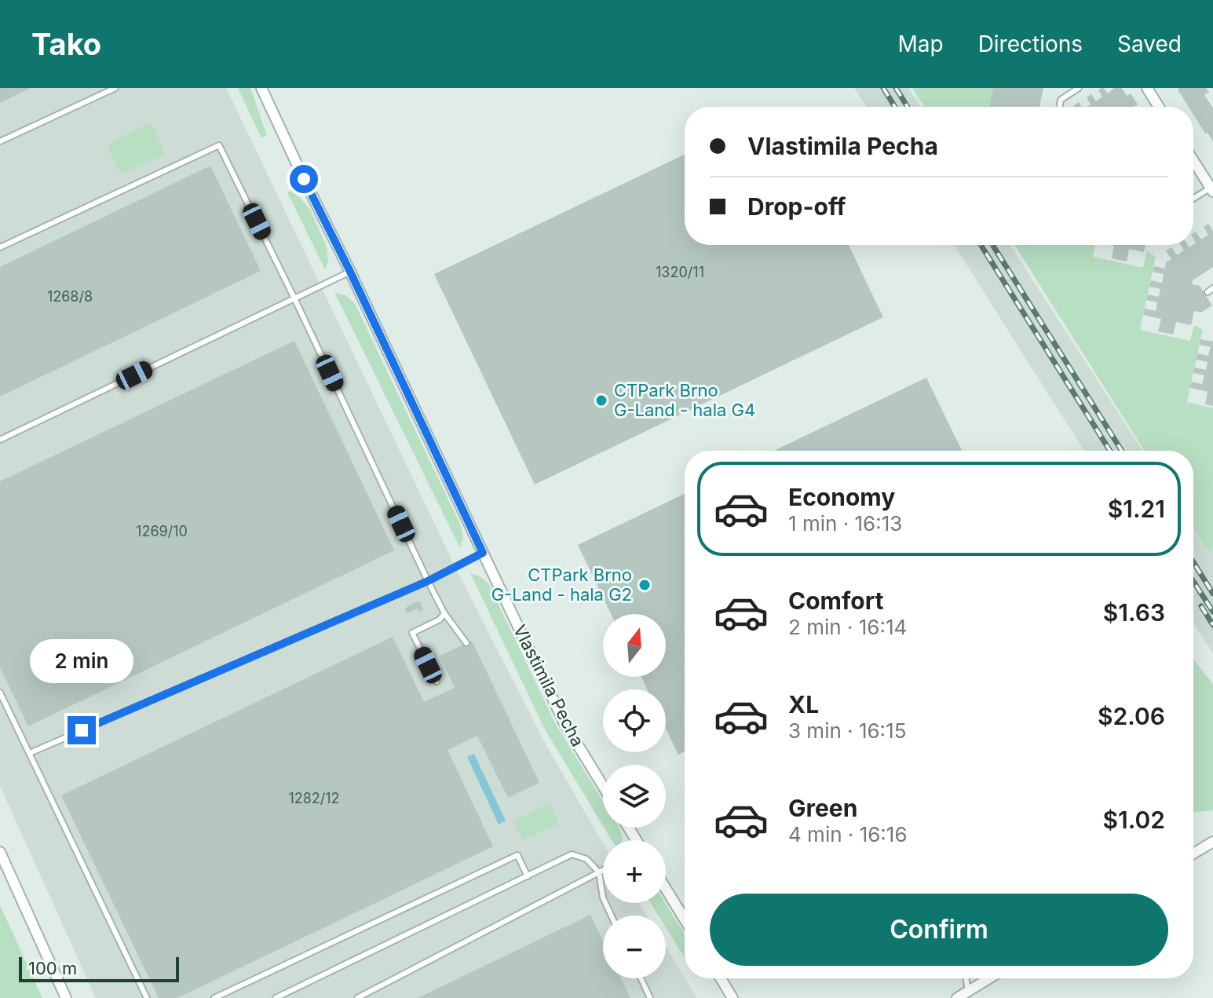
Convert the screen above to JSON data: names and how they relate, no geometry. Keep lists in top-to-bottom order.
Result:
{
  "streets": {
    "street": ["Vlastimila Pecha"]
  },
  "places": ["CTPark Brno G-Land - hala G4", "CTPark Brno G-Land - hala G2"],
  "house_numbers": [
    "1320/11",
    "1268/8",
    "1269/10",
    "1282/12"
  ],
  "scale_bar": "100 m",
  "north": "top",
  "page": {
    "header": "Tako",
    "nav": ["Map", "Directions", "Saved"],
    "banner": ["Vlastimila Pecha", "Drop-off"],
    "list": [
      {
        "name": "Economy",
        "note": "1 min · 16:13",
        "value": "$1.21"
      },
      {
        "name": "Comfort",
        "note": "2 min · 16:14",
        "value": "$1.63"
      },
      {
        "name": "XL",
        "note": "3 min · 16:15",
        "value": "$2.06"
      },
      {
        "name": "Green",
        "note": "4 min · 16:16",
        "value": "$1.02"
      }
    ],
    "map_buttons": ["+", "−"],
    "bubble": "2 min",
    "buttons": "Confirm",
    "scale": "100 m"
  }
}
